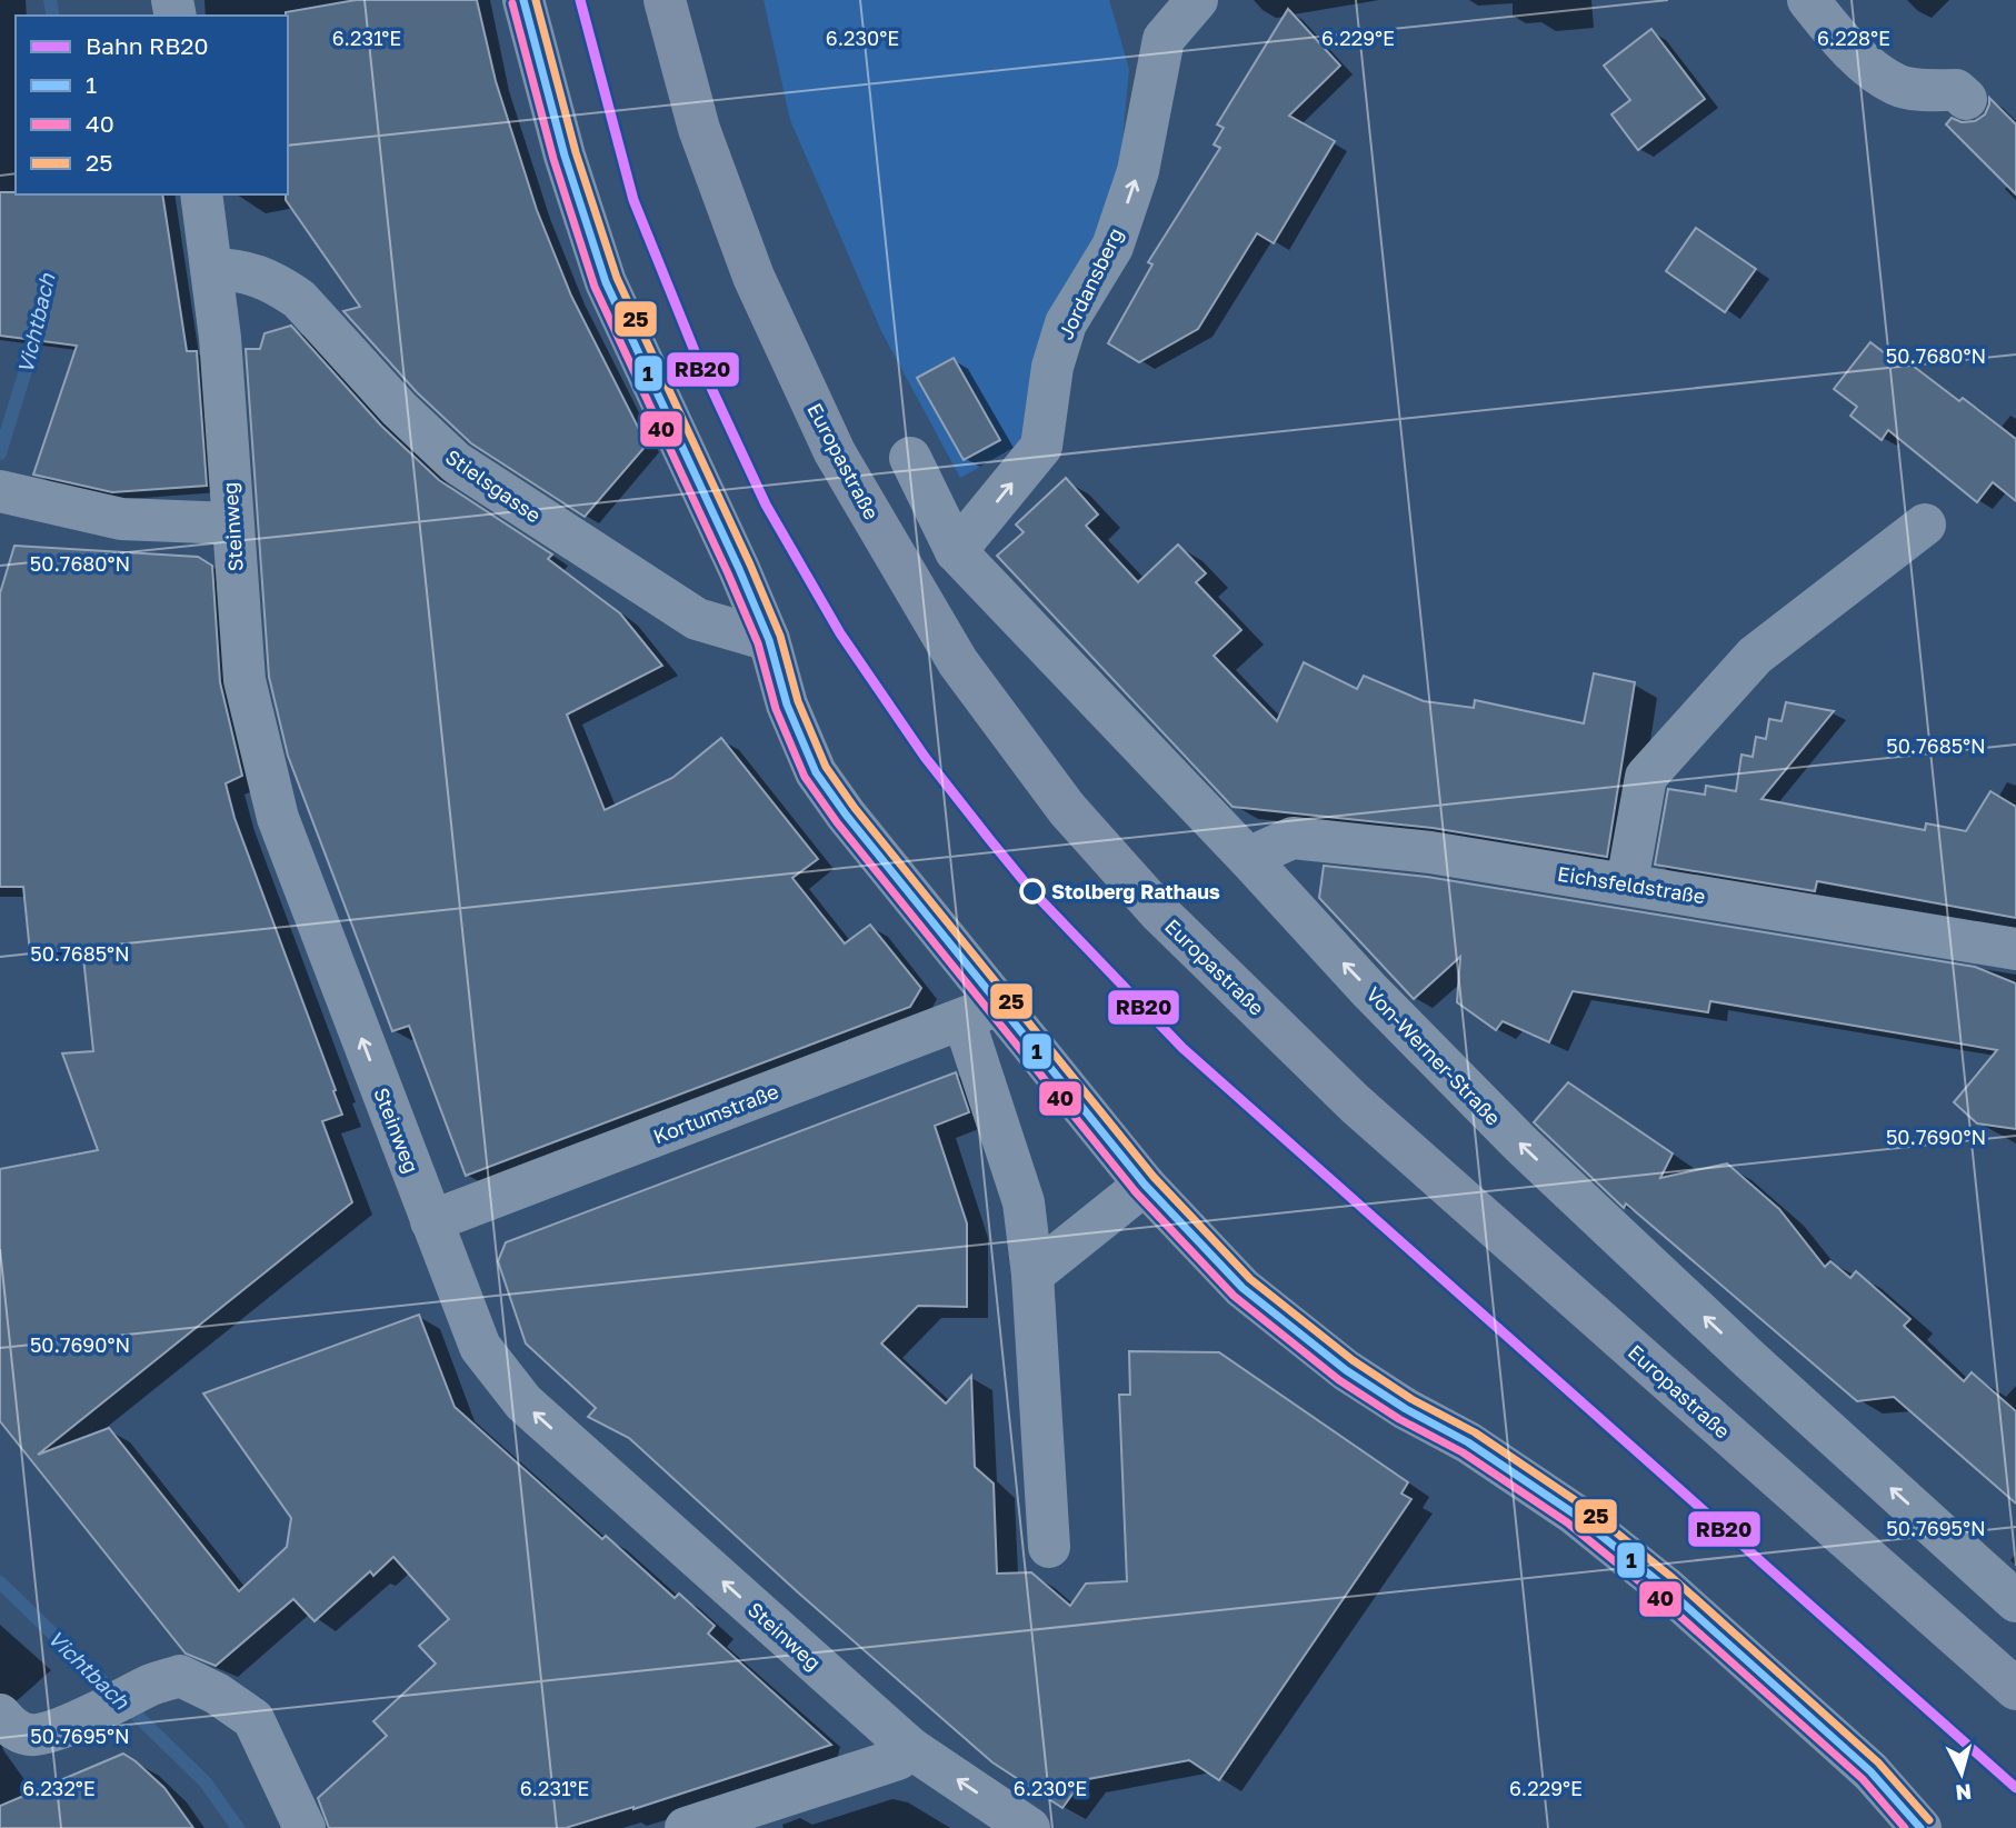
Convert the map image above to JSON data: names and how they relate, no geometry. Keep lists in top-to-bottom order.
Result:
{
  "streets": {
    "main road": ["Europastraße"],
    "street": [
      "Jordansberg",
      "Stielsgasse",
      "Steinweg",
      "Eichsfeldstraße",
      "Von-Werner-Straße",
      "Kortumstraße"
    ]
  },
  "crossings": [
    ["Jordansberg", "Von-Werner-Straße"],
    ["Stielsgasse", "Steinweg"],
    ["Steinweg", "Kortumstraße"],
    ["Eichsfeldstraße", "Von-Werner-Straße"]
  ],
  "one_way": ["Jordansberg", "Steinweg"],
  "water": ["Vichtbach"],
  "places": ["Stolberg Rathaus"],
  "lines": [
    "rail line RB20",
    "transit line 1",
    "transit line 25",
    "transit line 40"
  ],
  "legend": [
    "Bahn RB20",
    "1",
    "40",
    "25"
  ],
  "north": "bottom",
  "coordinates": [
    "6.231°E",
    "6.230°E",
    "6.229°E",
    "6.228°E",
    "50.7680°N",
    "50.7685°N",
    "50.7690°N",
    "50.7695°N",
    "6.232°E"
  ]
}
